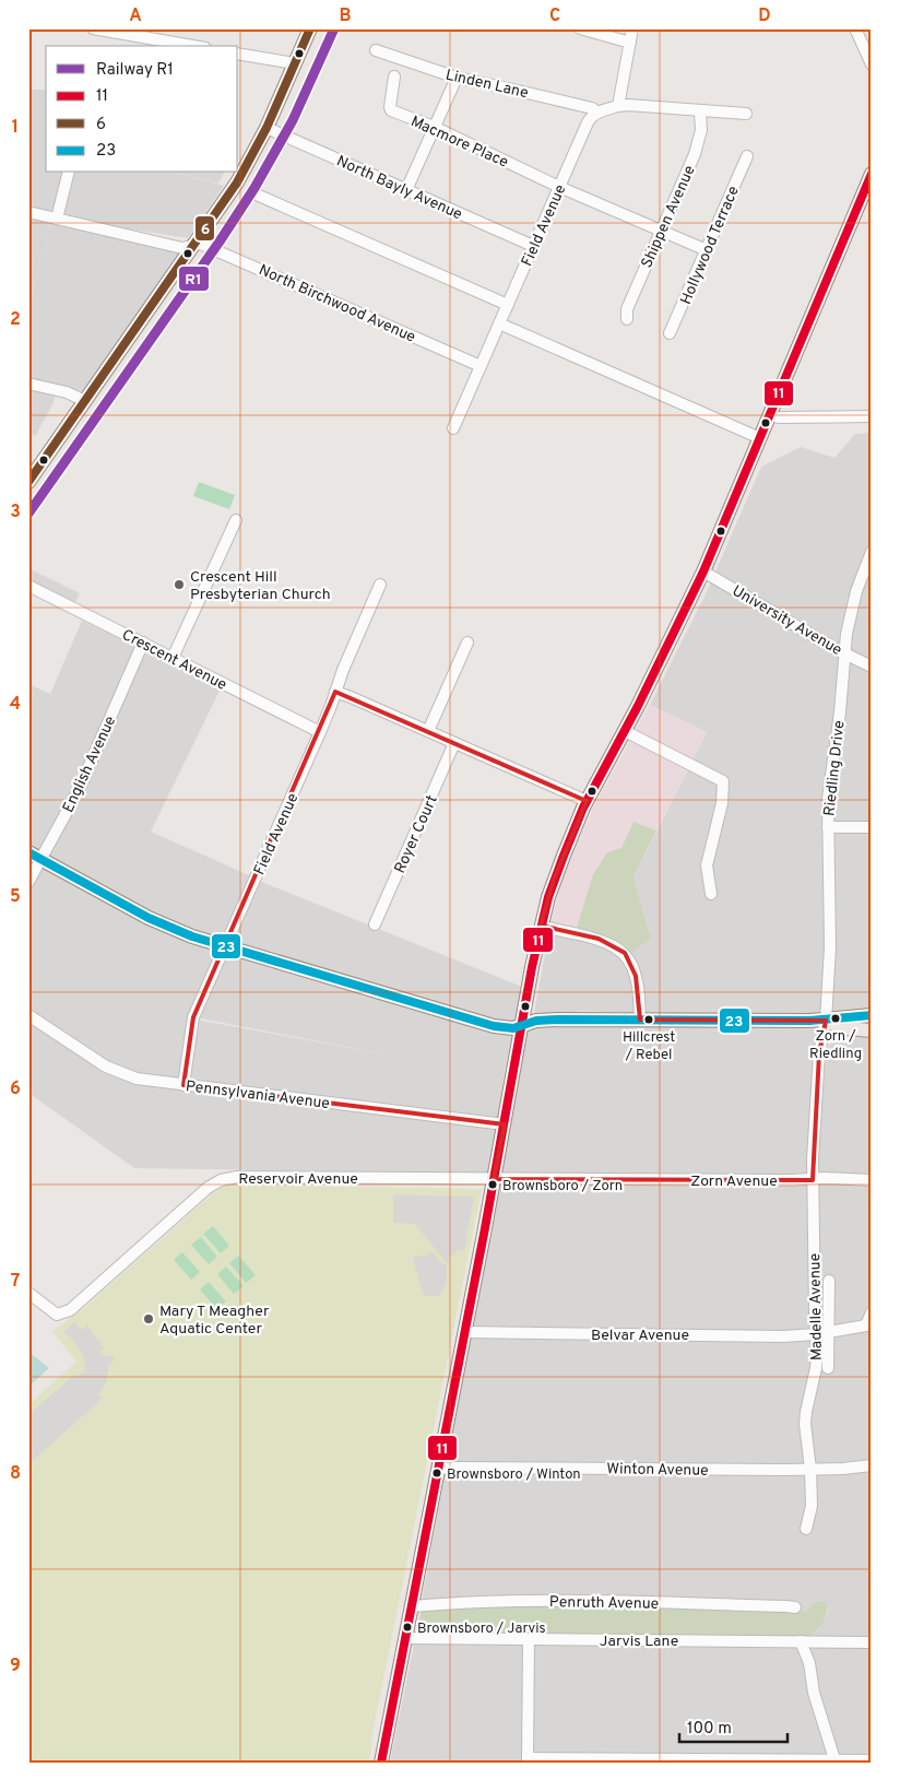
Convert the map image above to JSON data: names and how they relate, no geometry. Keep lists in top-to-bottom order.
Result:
{
  "streets": {
    "street": [
      "Linden Lane",
      "Macmore Place",
      "North Bayly Avenue",
      "Shippen Avenue",
      "Field Avenue",
      "Hollywood Terrace",
      "North Birchwood Avenue",
      "University Avenue",
      "Crescent Avenue",
      "English Avenue",
      "Riedling Drive",
      "Royer Court",
      "Pennsylvania Avenue",
      "Reservoir Avenue",
      "Zorn Avenue",
      "Madelle Avenue",
      "Belvar Avenue",
      "Winton Avenue",
      "Penruth Avenue",
      "Jarvis Lane"
    ]
  },
  "crossings": [
    ["Linden Lane", "Field Avenue"],
    ["Macmore Place", "Field Avenue"],
    ["North Bayly Avenue", "Field Avenue"],
    ["Field Avenue", "North Birchwood Avenue"],
    ["Field Avenue", "Crescent Avenue"],
    ["Field Avenue", "Pennsylvania Avenue"],
    ["University Avenue", "Riedling Drive"],
    ["Crescent Avenue", "English Avenue"],
    ["Reservoir Avenue", "Zorn Avenue"],
    ["Zorn Avenue", "Madelle Avenue"],
    ["Madelle Avenue", "Belvar Avenue"],
    ["Madelle Avenue", "Winton Avenue"]
  ],
  "places": [
    "Crescent Hill Presbyterian Church",
    "Zorn / Riedling",
    "Hillcrest / Rebel",
    "Brownsboro / Zorn",
    "Mary T Meagher Aquatic Center",
    "Brownsboro / Winton",
    "Brownsboro / Jarvis"
  ],
  "lines": [
    "rail line R1",
    "transit line 6",
    "transit line 11",
    "transit line 23"
  ],
  "legend": [
    "Railway R1",
    "11",
    "6",
    "23"
  ],
  "scale_bar": "100 m",
  "grid": {
    "columns": [
      "A",
      "B",
      "C",
      "D"
    ],
    "rows": [
      "1",
      "2",
      "3",
      "4",
      "5",
      "6",
      "7",
      "8",
      "9"
    ]
  }
}
